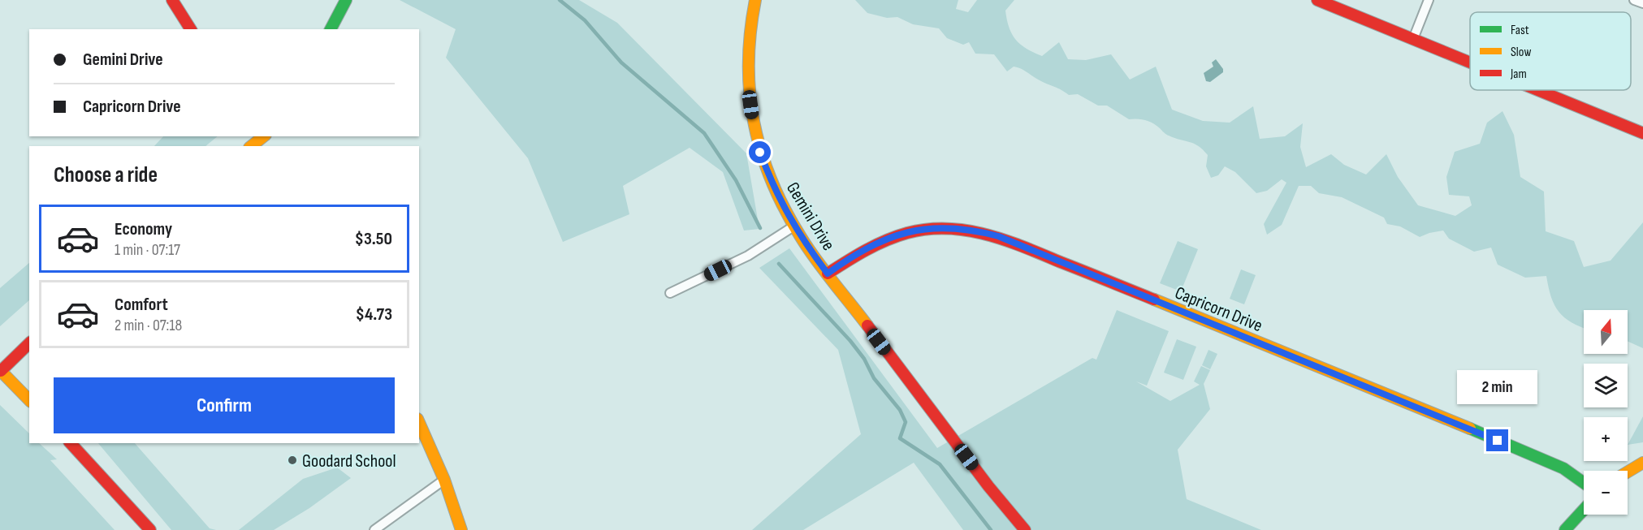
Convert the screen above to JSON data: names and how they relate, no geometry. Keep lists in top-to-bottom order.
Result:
{
  "streets": {
    "street": ["Gemini Drive", "Capricorn Drive"]
  },
  "crossings": [
    ["Gemini Drive", "Capricorn Drive"]
  ],
  "places": ["Goodard School"],
  "legend": ["Fast", "Slow", "Jam"],
  "north": "top",
  "page": {
    "banner": ["Gemini Drive", "Capricorn Drive"],
    "heading": "Choose a ride",
    "list": [
      {
        "name": "Economy",
        "note": "1 min · 07:17",
        "value": "$3.50"
      },
      {
        "name": "Comfort",
        "note": "2 min · 07:18",
        "value": "$4.73"
      }
    ],
    "map_buttons": ["+", "−"],
    "buttons": "Confirm",
    "bubble": "2 min"
  }
}
